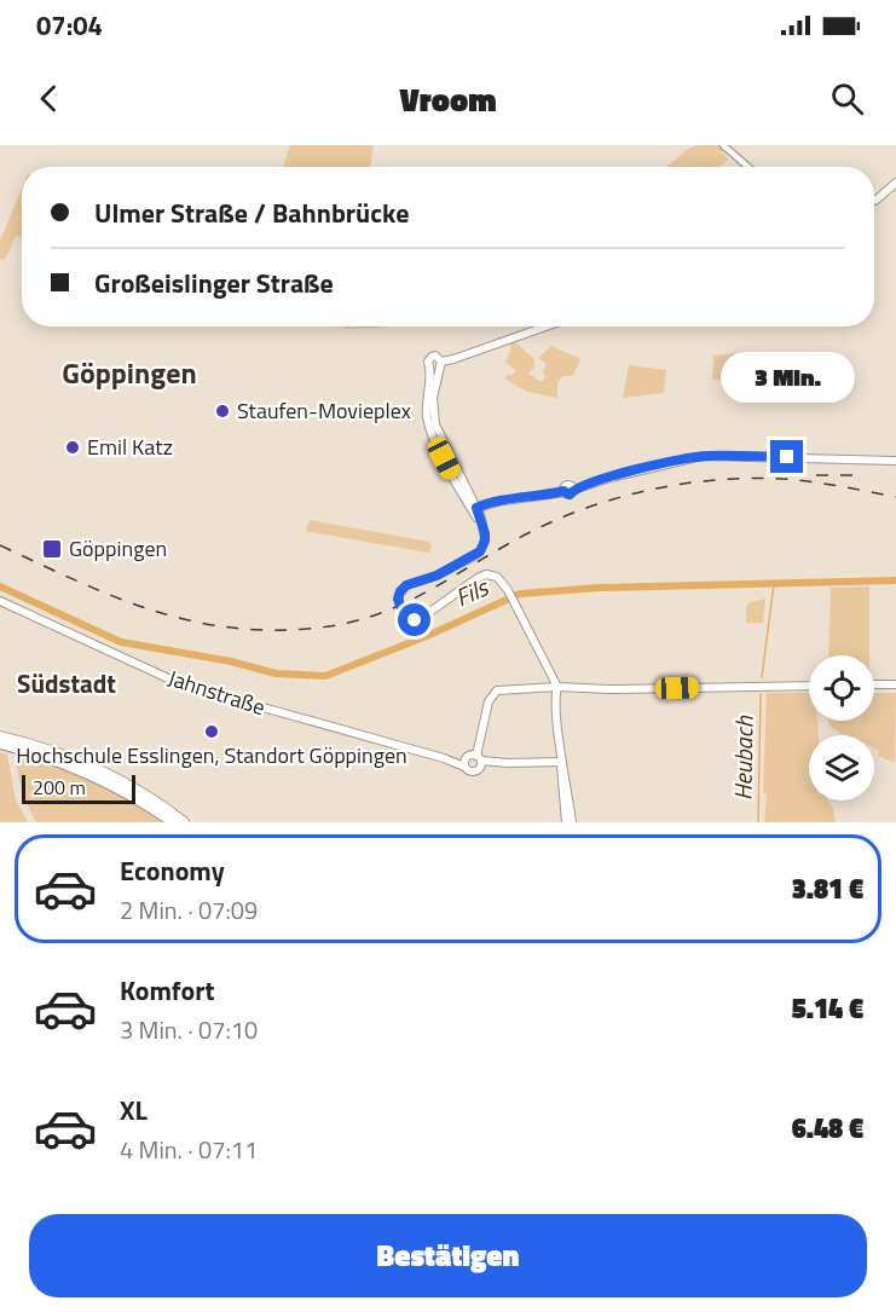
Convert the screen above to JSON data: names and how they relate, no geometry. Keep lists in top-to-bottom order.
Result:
{
  "streets": {
    "main road": ["Jahnstraße"]
  },
  "districts": ["Göppingen", "Südstadt"],
  "water": ["Fils", "Heubach"],
  "places": {
    "other": ["Staufen-Movieplex", "Emil Katz", "Hochschule Esslingen, Standort Göppingen"],
    "transit": ["Göppingen"]
  },
  "scale_bar": "200 m",
  "page": {
    "status": "07:04",
    "header": "Vroom",
    "banner": ["Ulmer Straße / Bahnbrücke", "Großeislinger Straße"],
    "bubble": "3 Min.",
    "scale": "200 m",
    "list": [
      {
        "name": "Economy",
        "note": "2 Min. · 07:09",
        "value": "3.81 €"
      },
      {
        "name": "Komfort",
        "note": "3 Min. · 07:10",
        "value": "5.14 €"
      },
      {
        "name": "XL",
        "note": "4 Min. · 07:11",
        "value": "6.48 €"
      }
    ],
    "buttons": "Bestätigen"
  }
}
